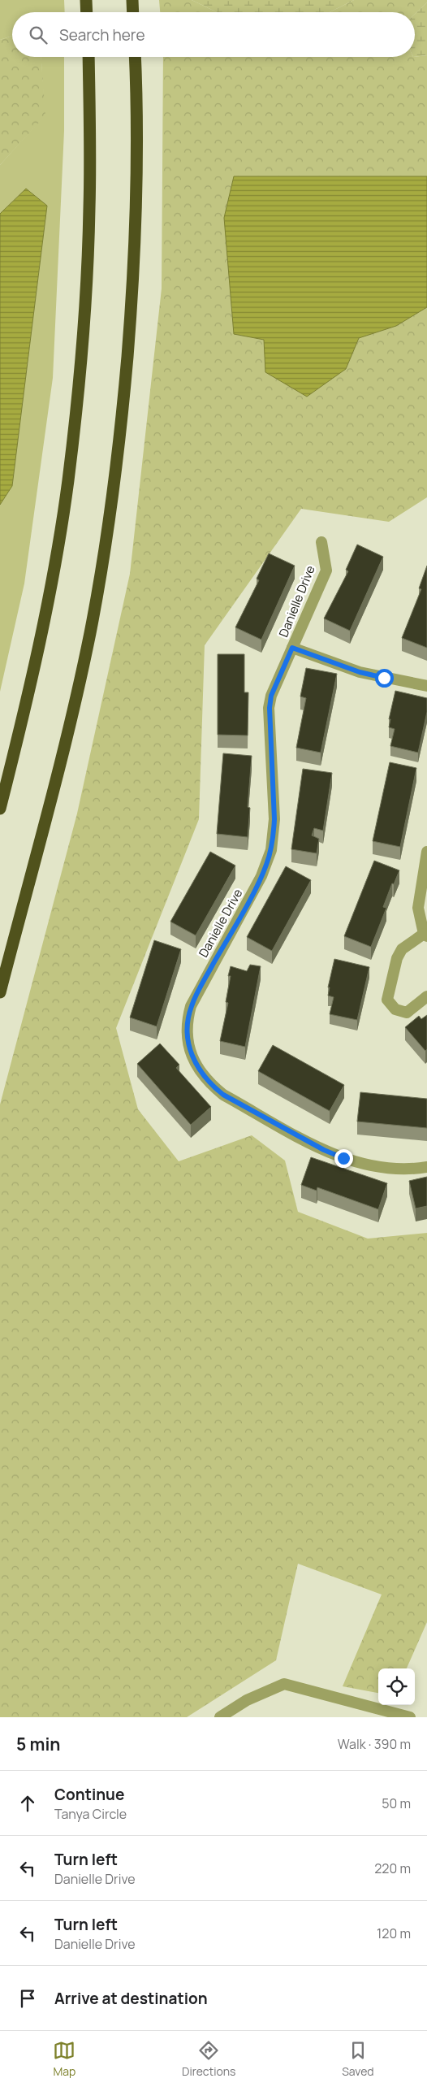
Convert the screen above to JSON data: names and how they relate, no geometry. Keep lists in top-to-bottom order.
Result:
{
  "streets": {
    "street": ["Danielle Drive"]
  },
  "page": {
    "search": "Search here",
    "heading": ["5 min", "Walk · 390 m"],
    "list": [
      ["Continue", "Tanya Circle", "50 m"],
      ["Turn left", "Danielle Drive", "220 m"],
      ["Turn left", "Danielle Drive", "120 m"],
      "Arrive at destination"
    ],
    "nav": ["Map", "Directions", "Saved"]
  }
}
